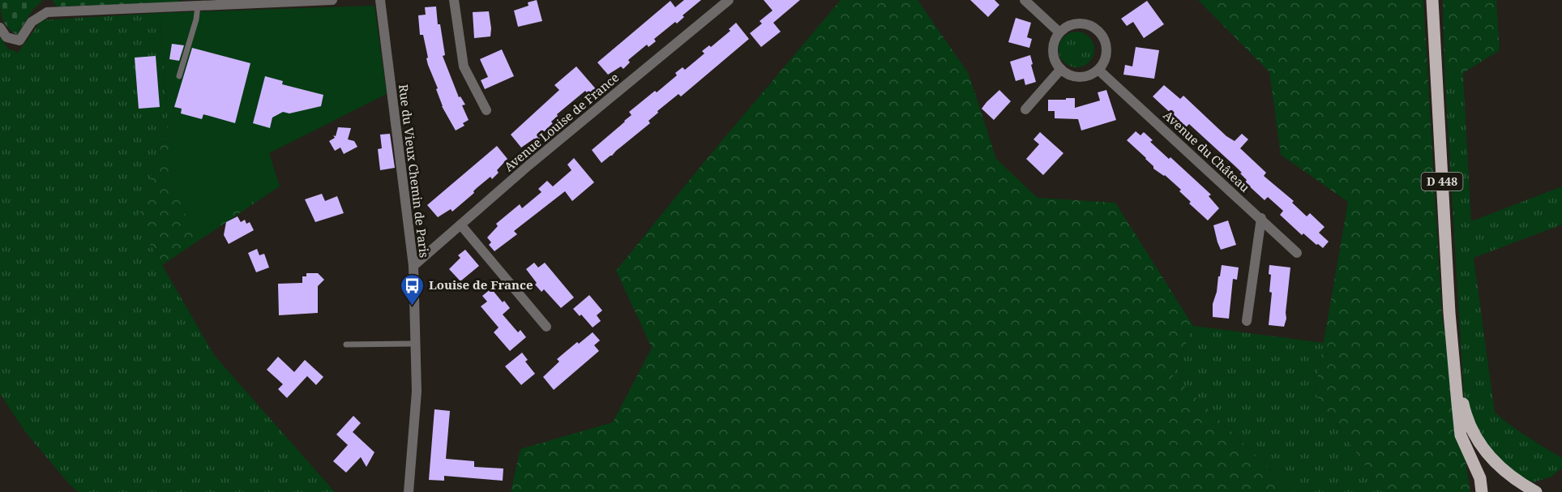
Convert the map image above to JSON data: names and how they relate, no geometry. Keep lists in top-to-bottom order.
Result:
{
  "streets": {
    "main road": ["D 448"],
    "street": ["Avenue Louise de France", "Avenue du Château", "Rue du Vieux Chemin de Paris"]
  },
  "crossings": [
    ["Avenue Louise de France", "Rue du Vieux Chemin de Paris"]
  ],
  "places": {
    "bus stop": ["Louise de France"]
  }
}
